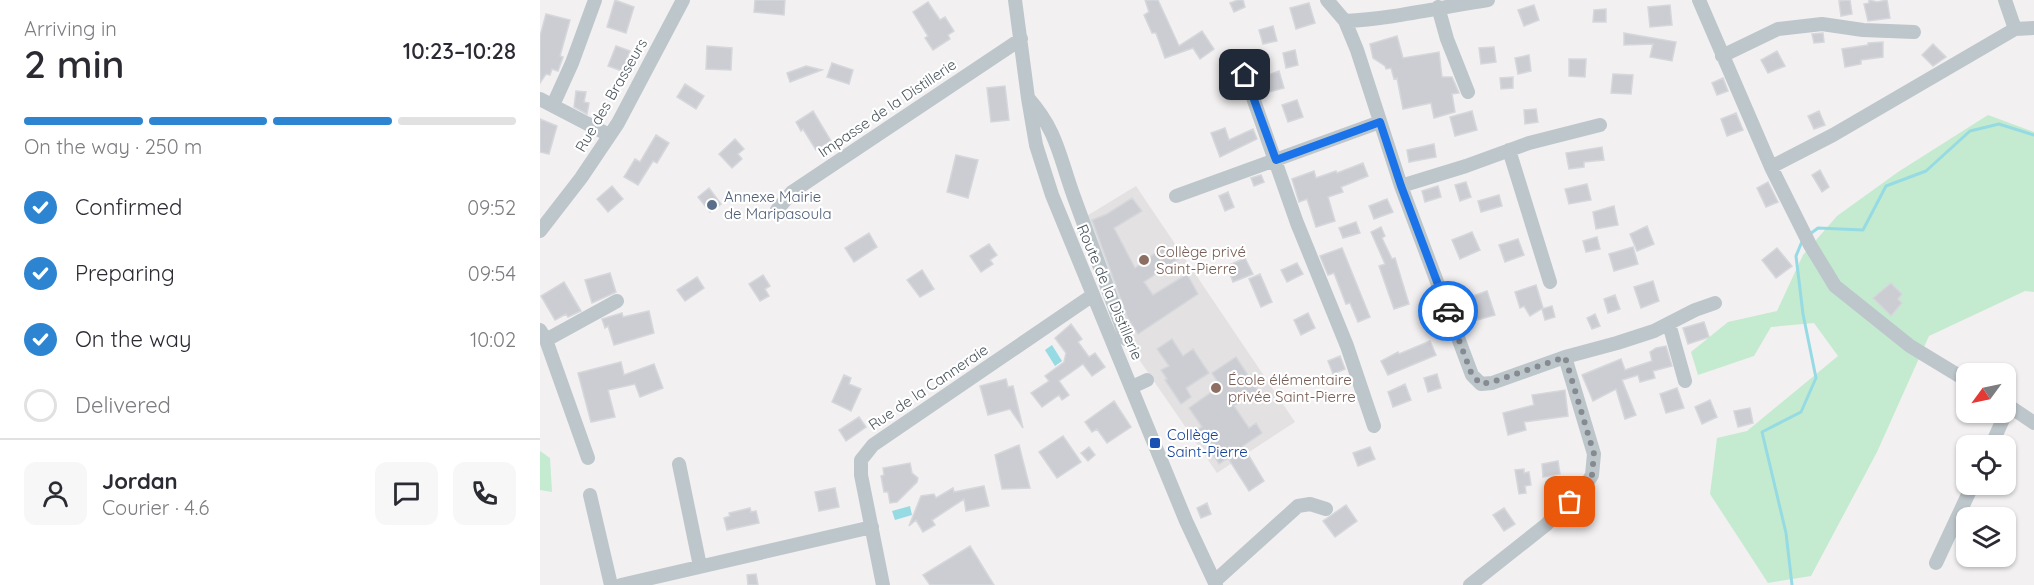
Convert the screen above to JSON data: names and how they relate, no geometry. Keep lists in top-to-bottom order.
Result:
{
  "streets": {
    "street": [
      "Rue des Brasseurs",
      "Impasse de la Distillerie",
      "Route de la Distillerie",
      "Rue de la Canneraie"
    ]
  },
  "crossings": [
    ["Impasse de la Distillerie", "Route de la Distillerie"],
    ["Route de la Distillerie", "Rue de la Canneraie"]
  ],
  "places": {
    "other": ["Annexe Mairie de Maripasoula", "Collège privé Saint-Pierre", "École élémentaire privée Saint-Pierre"],
    "transit": ["Collège Saint-Pierre"]
  },
  "north": "bottom left",
  "page": {
    "heading": ["2 min", "Arriving in", "10:23–10:28"],
    "panel": ["Jordan", "Courier · 4.6"],
    "bar": "On the way · 250 m",
    "list": [
      ["Confirmed", "09:52"],
      ["Preparing", "09:54"],
      ["On the way", "10:02"],
      "Delivered"
    ]
  }
}
